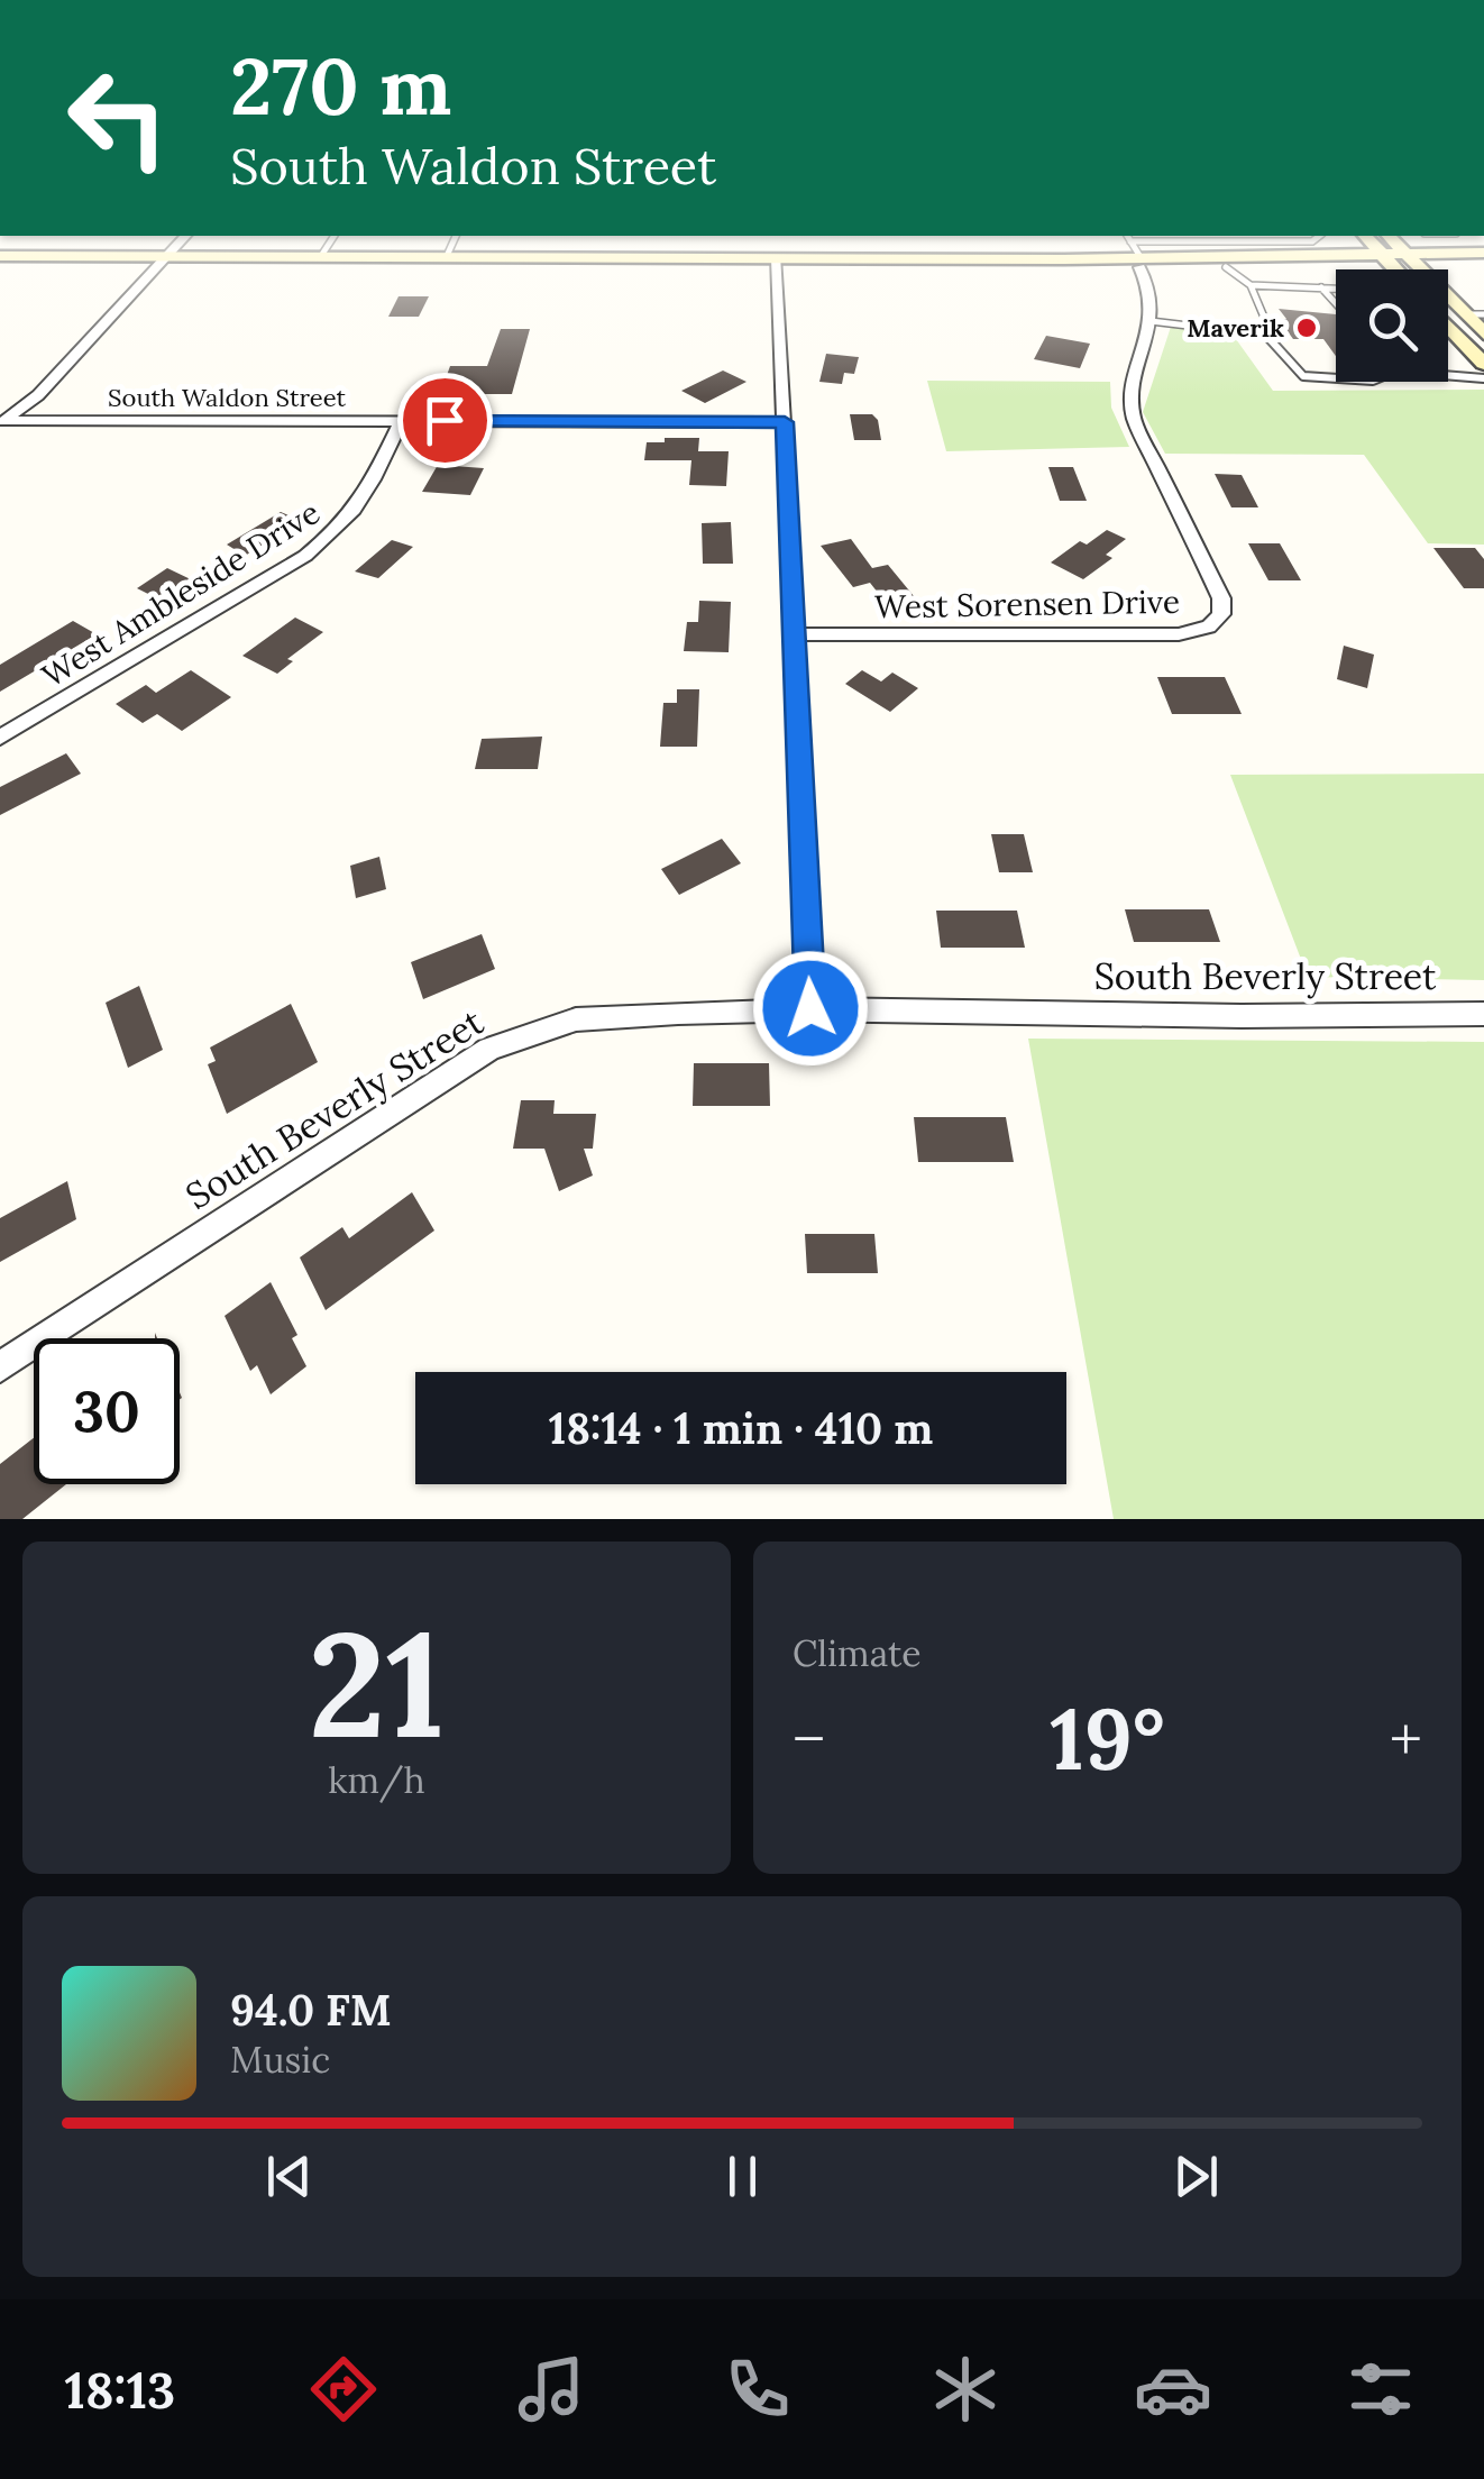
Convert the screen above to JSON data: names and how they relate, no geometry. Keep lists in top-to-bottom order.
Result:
{
  "streets": {
    "street": [
      "South Waldon Street",
      "West Ambleside Drive",
      "West Sorensen Drive",
      "South Beverly Street"
    ]
  },
  "crossings": [
    ["South Waldon Street", "West Ambleside Drive"]
  ],
  "places": ["Maverik"],
  "page": {
    "turn": ["270 m", "South Waldon Street"],
    "limit": "30",
    "trip": "18:14 · 1 min · 410 m",
    "tile": [
      ["21", "km/h"],
      "Climate"
    ],
    "heat": ["−", "19°", "+"],
    "song": ["94.0 FM", "Music"],
    "tabs": "18:13"
  }
}
